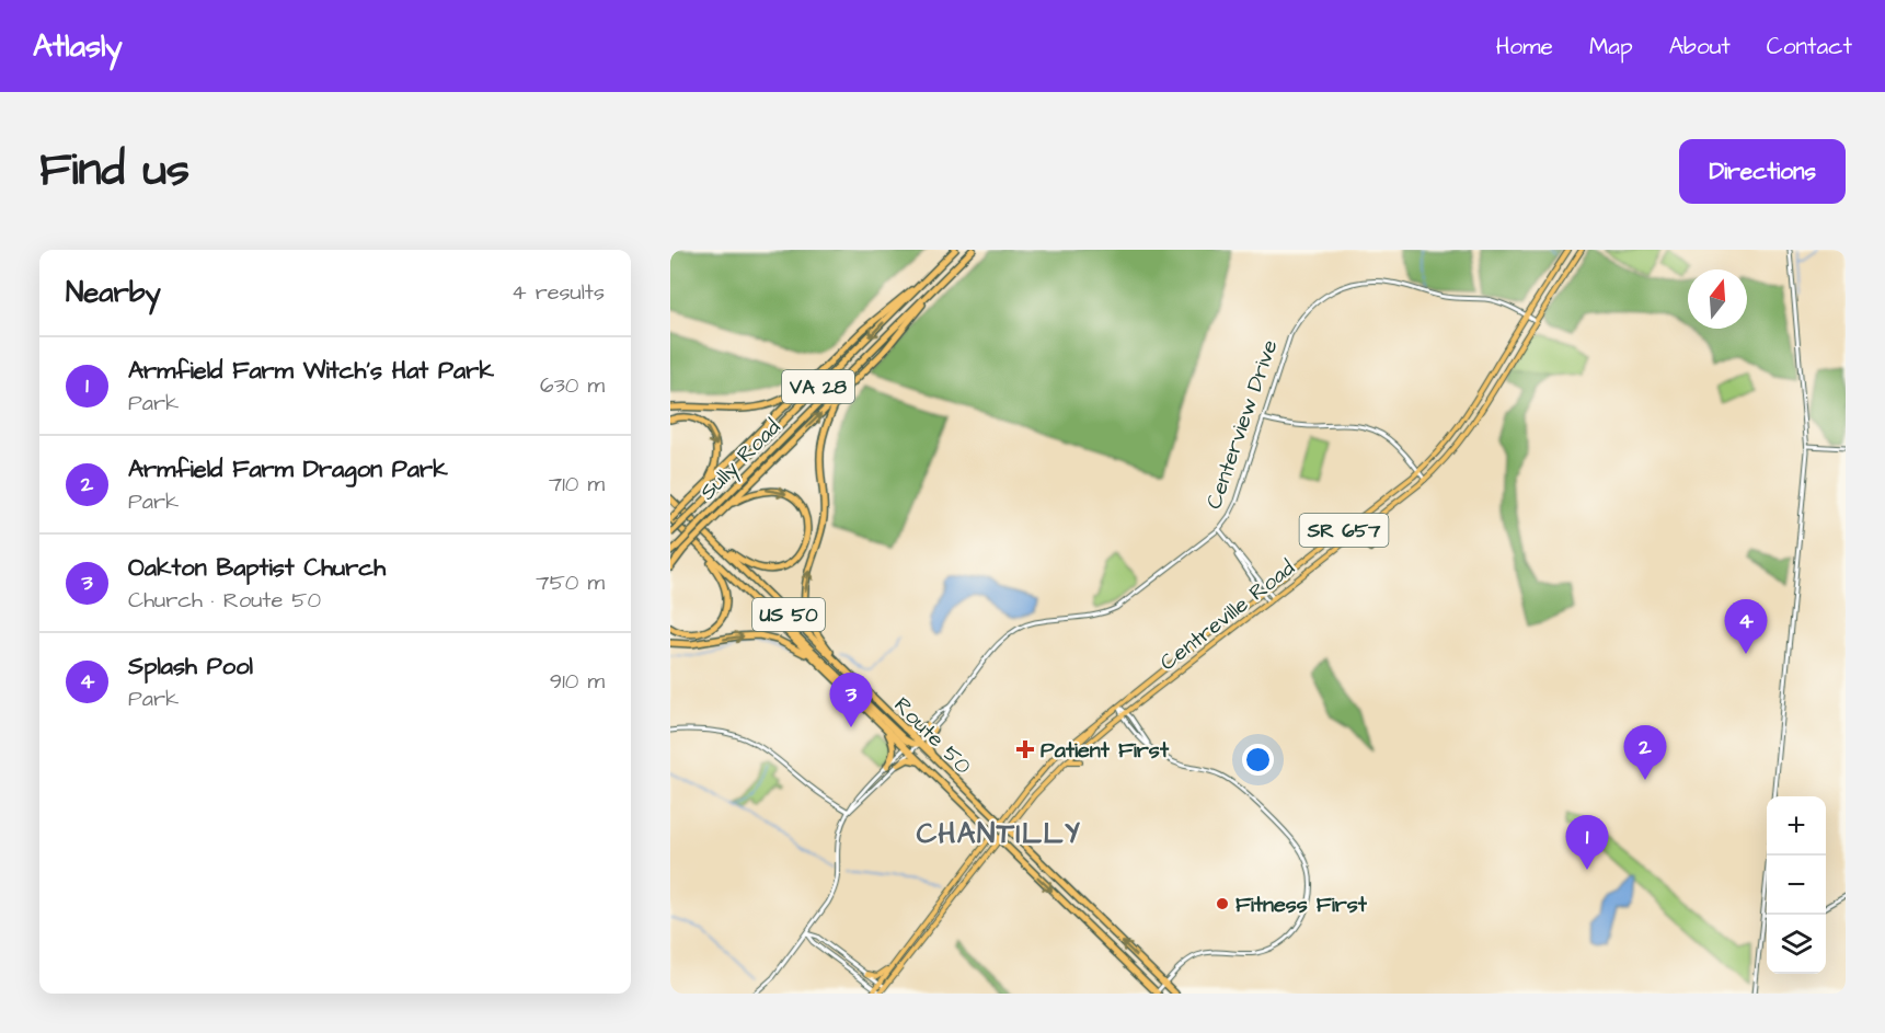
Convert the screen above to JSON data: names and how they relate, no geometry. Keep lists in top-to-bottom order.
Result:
{
  "streets": {
    "highway": [
      "VA 28",
      "Sully Road",
      "US 50",
      "Route 50"
    ],
    "main road": ["SR 657", "Centreville Road"],
    "street": ["Centerview Drive"]
  },
  "crossings": [
    ["Centerview Drive", "Centreville Road"],
    ["Centerview Drive", "Route 50"],
    ["SR 657", "Centreville Road"],
    ["SR 657", "Route 50"],
    ["Centreville Road", "Route 50"]
  ],
  "districts": ["CHANTILLY"],
  "places": {
    "health": ["Patient First"],
    "other": ["Fitness First"]
  },
  "north": "top",
  "page": {
    "header": "Atlasly",
    "nav": [
      "Home",
      "Map",
      "About",
      "Contact"
    ],
    "title": "Find us",
    "buttons": "Directions",
    "heading": ["Nearby", "4 results"],
    "list": [
      {
        "mark": "1",
        "name": "Armfield Farm Witch’s Hat Park",
        "note": "Park",
        "value": "630 m"
      },
      {
        "mark": "2",
        "name": "Armfield Farm Dragon Park",
        "note": "Park",
        "value": "710 m"
      },
      {
        "mark": "3",
        "name": "Oakton Baptist Church",
        "note": "Church · Route 50",
        "value": "750 m"
      },
      {
        "mark": "4",
        "name": "Splash Pool",
        "note": "Park",
        "value": "910 m"
      }
    ],
    "pins": [
      "4",
      "3",
      "2",
      "1"
    ],
    "map_buttons": ["+", "−"]
  }
}
